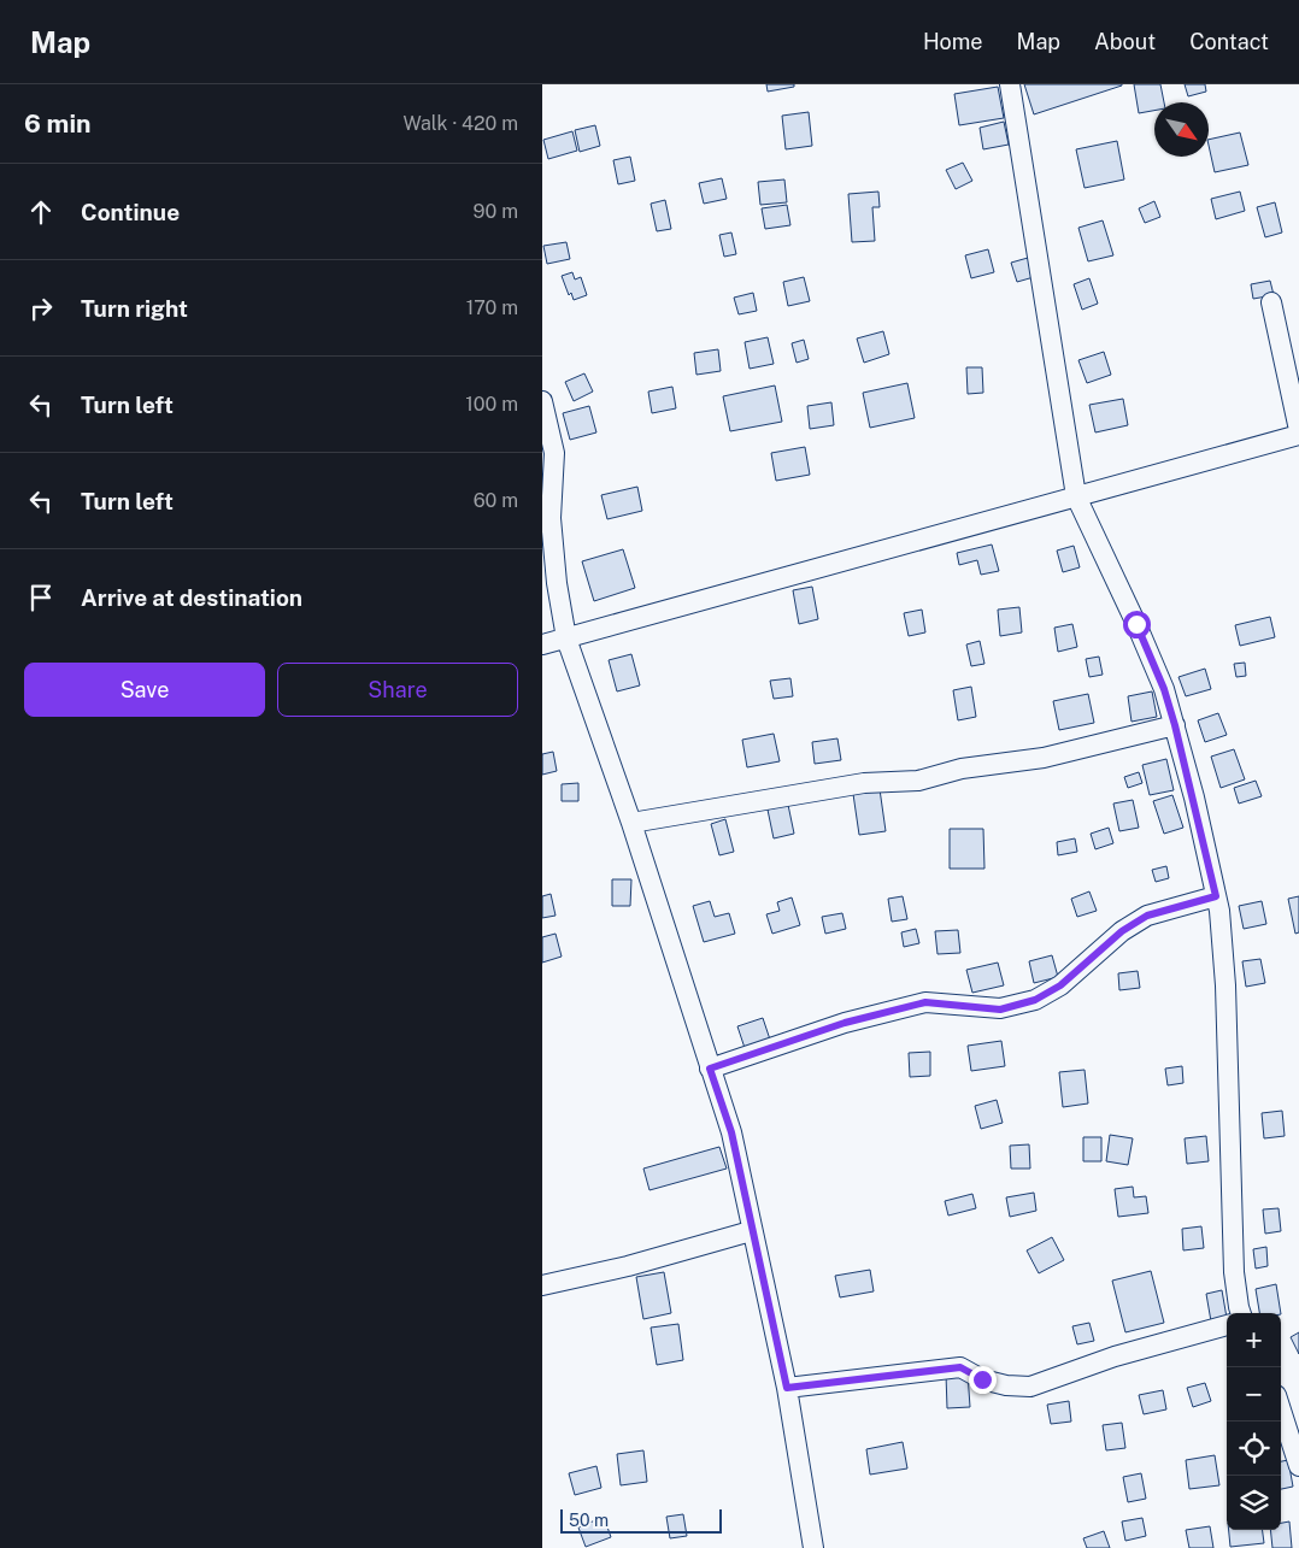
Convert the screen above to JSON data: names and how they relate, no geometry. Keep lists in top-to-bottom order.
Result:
{
  "scale_bar": "50 m",
  "north": "bottom right",
  "page": {
    "header": "Map",
    "nav": [
      "Home",
      "Map",
      "About",
      "Contact"
    ],
    "heading": ["6 min", "Walk · 420 m"],
    "list": [
      ["Continue", "90 m"],
      ["Turn right", "170 m"],
      ["Turn left", "100 m"],
      ["Turn left", "60 m"],
      "Arrive at destination"
    ],
    "buttons": ["Save", "Share"],
    "map_buttons": ["+", "−"],
    "scale": "50 m"
  }
}
